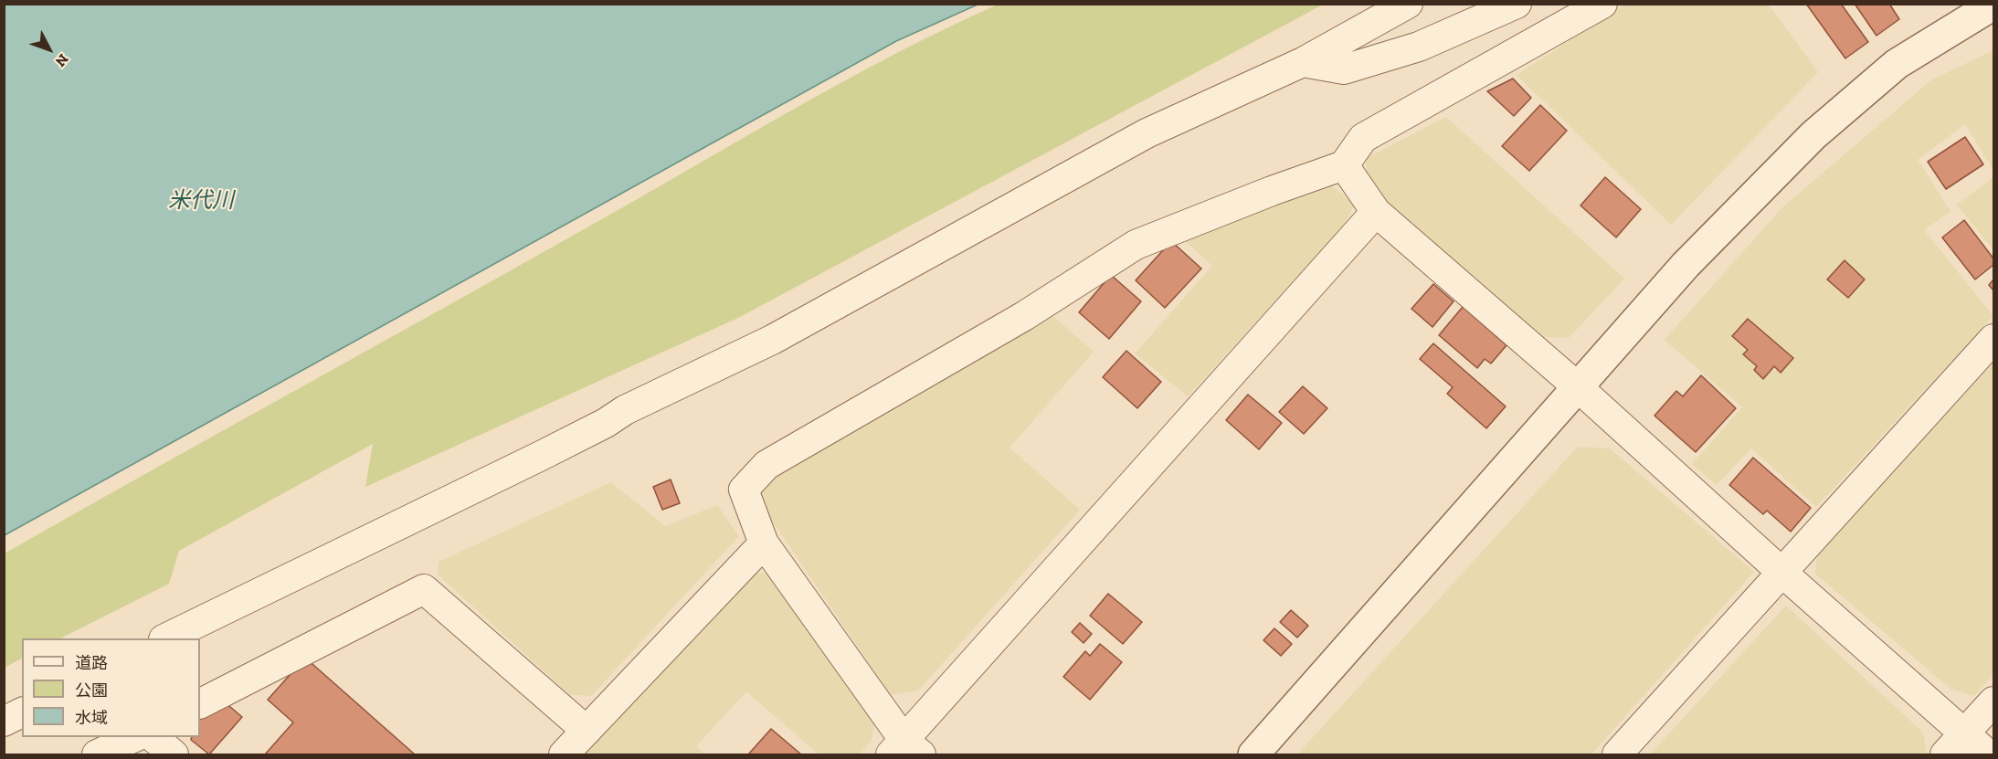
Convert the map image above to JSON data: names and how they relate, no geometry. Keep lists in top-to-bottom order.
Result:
{
  "water": ["米代川"],
  "legend": ["道路", "公園", "水域"],
  "north": "bottom right"
}
